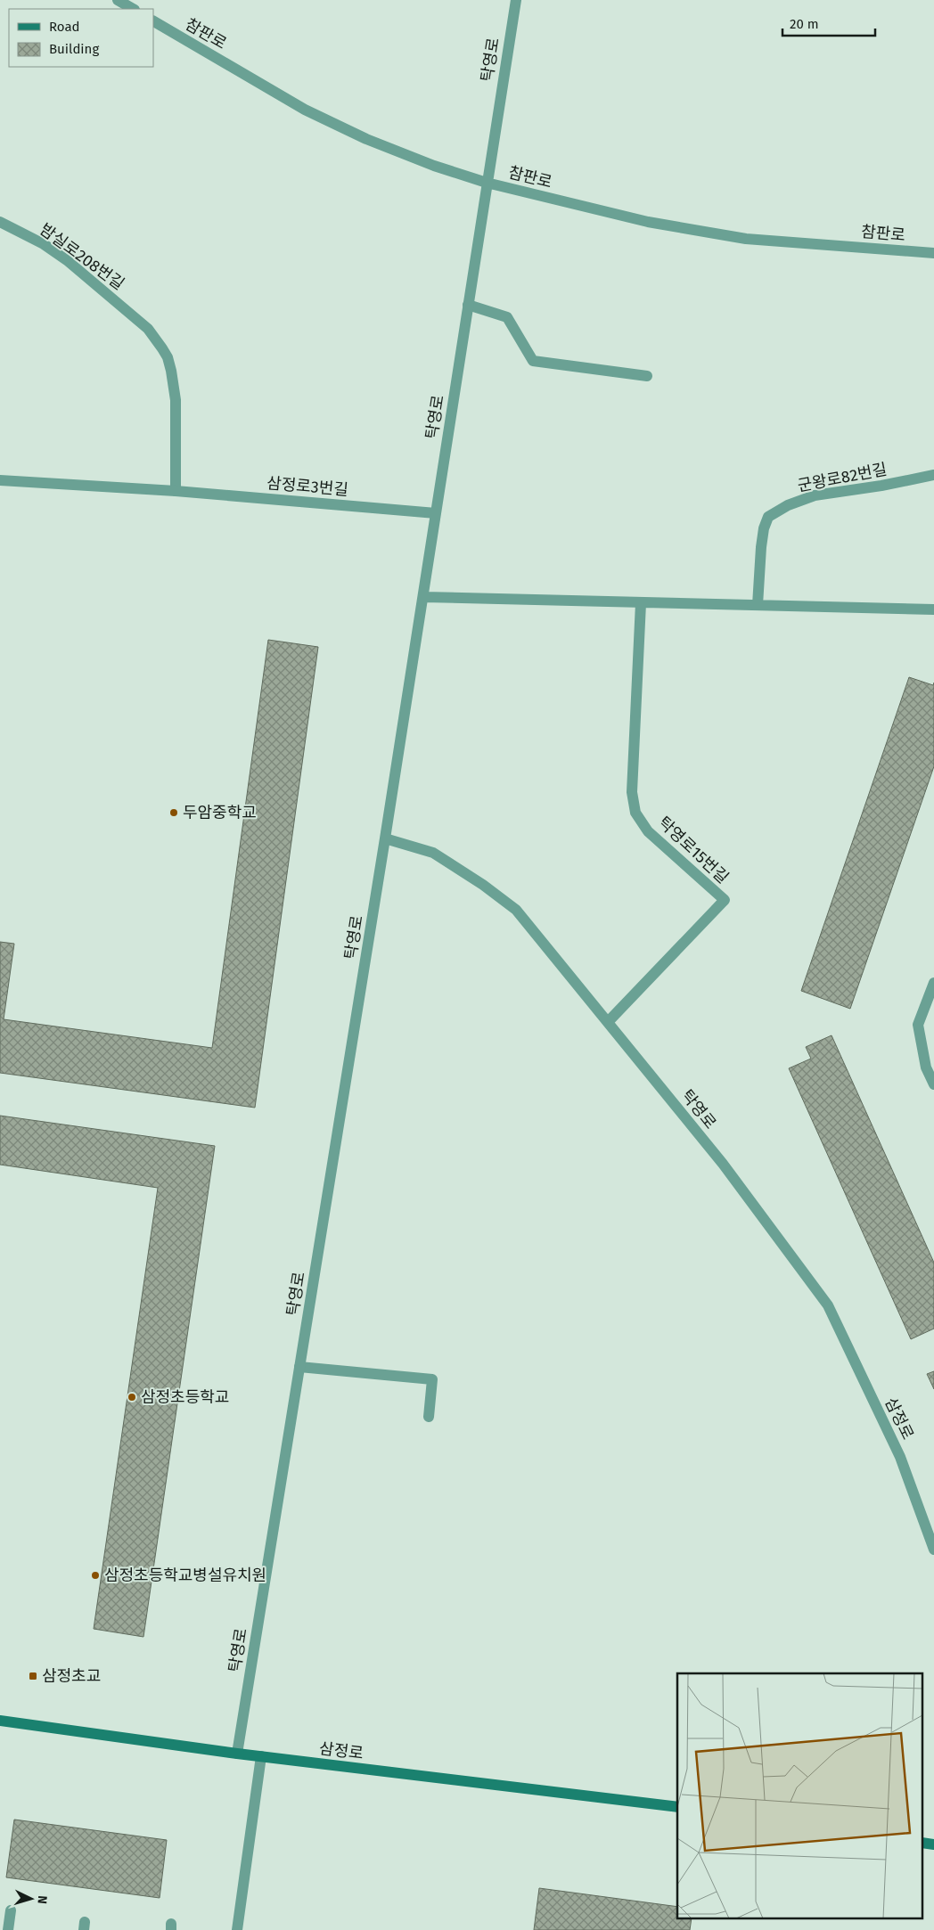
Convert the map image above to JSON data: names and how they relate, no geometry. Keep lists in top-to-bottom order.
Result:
{
  "streets": {
    "street": [
      "참판로",
      "탁영로",
      "밤실로208번길",
      "군왕로82번길",
      "삼정로3번길",
      "탁영로15번길",
      "삼정로"
    ]
  },
  "crossings": [
    ["참판로", "탁영로"],
    ["탁영로", "삼정로3번길"],
    ["탁영로", "탁영로15번길"],
    ["탁영로", "삼정로"],
    ["밤실로208번길", "삼정로3번길"]
  ],
  "places": {
    "other": ["두암중학교", "삼정초등학교", "삼정초등학교병설유치원"],
    "transit": ["삼정초교"]
  },
  "legend": ["Road", "Building"],
  "scale_bar": "20 m",
  "north": "right"
}
